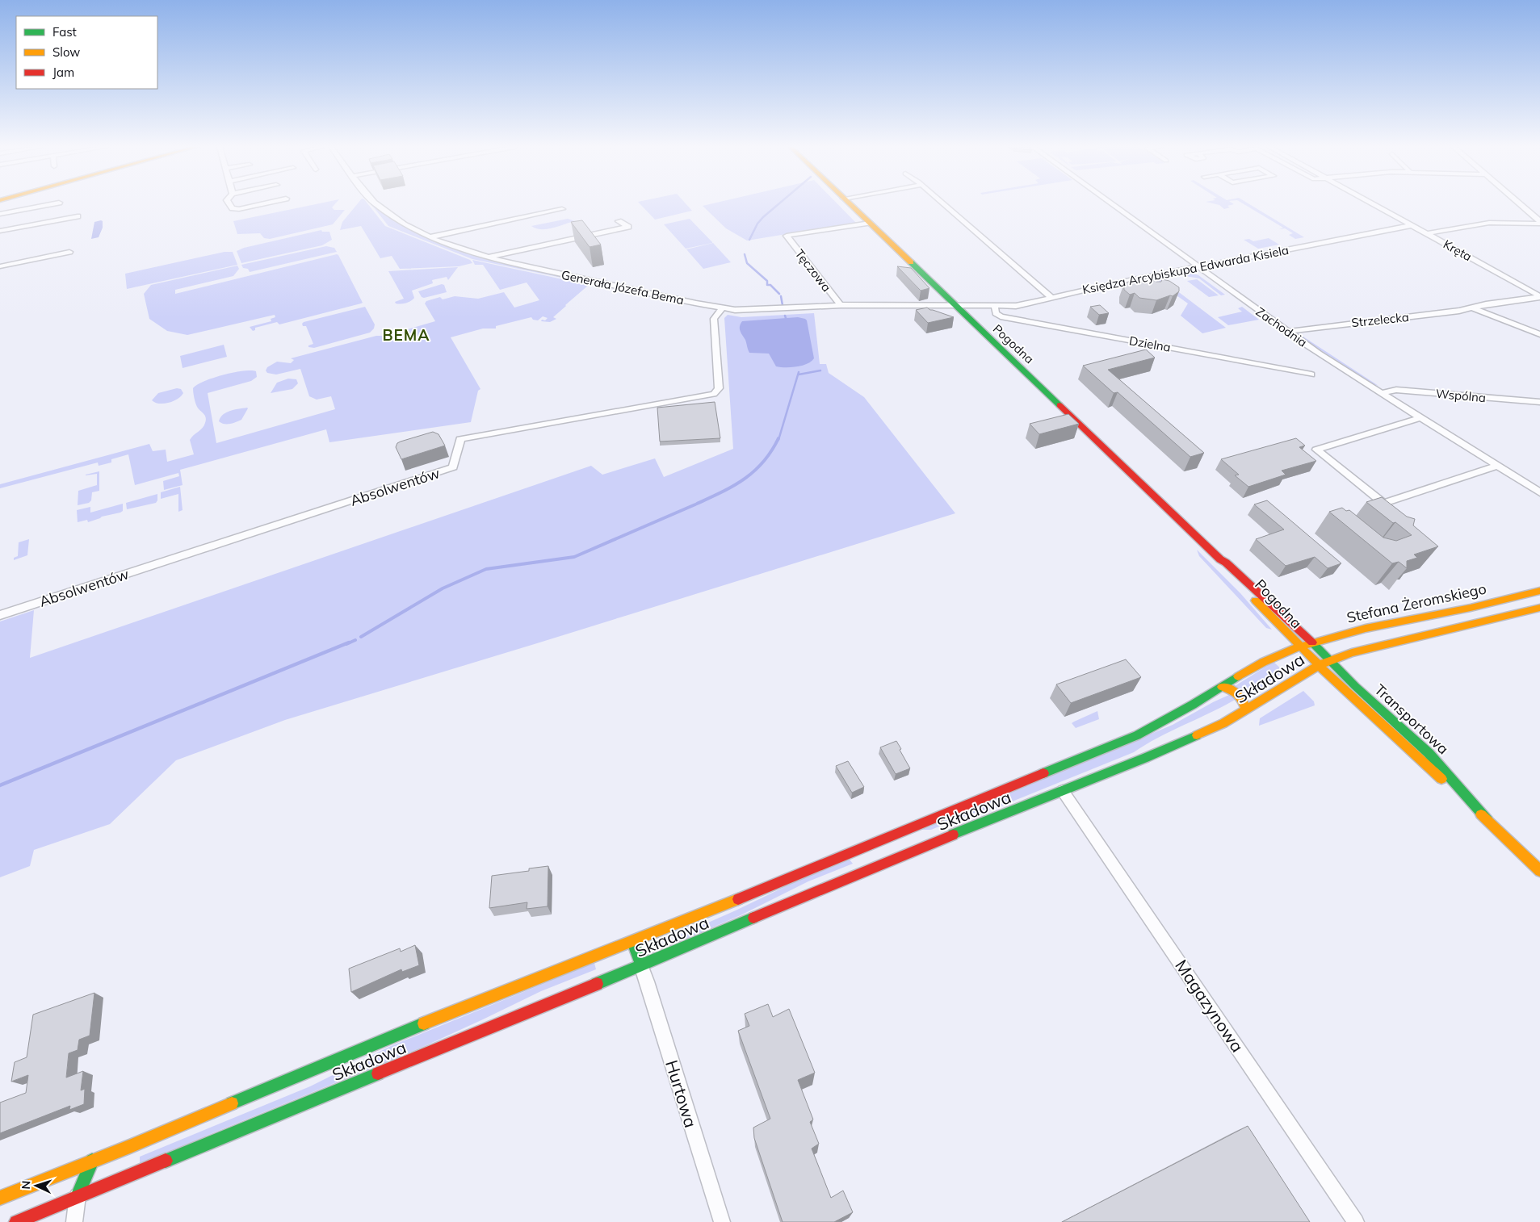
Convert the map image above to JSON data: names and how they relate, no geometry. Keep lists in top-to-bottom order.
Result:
{
  "streets": {
    "main road": [
      "Pogodna",
      "Stefana Żeromskiego",
      "Składowa",
      "Transportowa"
    ],
    "street": [
      "Kręta",
      "Księdza Arcybiskupa Edwarda Kisiela",
      "Tęczowa",
      "Generała Józefa Bema",
      "Strzelecka",
      "Zachodnia",
      "Dzielna",
      "Wspólna",
      "Absolwentów",
      "Magazynowa",
      "Hurtowa"
    ]
  },
  "crossings": [
    ["Kręta", "Księdza Arcybiskupa Edwarda Kisiela"],
    ["Kręta", "Strzelecka"],
    ["Księdza Arcybiskupa Edwarda Kisiela", "Generała Józefa Bema"],
    ["Księdza Arcybiskupa Edwarda Kisiela", "Zachodnia"],
    ["Księdza Arcybiskupa Edwarda Kisiela", "Pogodna"],
    ["Księdza Arcybiskupa Edwarda Kisiela", "Dzielna"],
    ["Tęczowa", "Generała Józefa Bema"],
    ["Tęczowa", "Pogodna"],
    ["Generała Józefa Bema", "Pogodna"],
    ["Generała Józefa Bema", "Absolwentów"],
    ["Strzelecka", "Zachodnia"],
    ["Zachodnia", "Wspólna"],
    ["Pogodna", "Stefana Żeromskiego"],
    ["Pogodna", "Składowa"],
    ["Pogodna", "Transportowa"],
    ["Stefana Żeromskiego", "Składowa"],
    ["Stefana Żeromskiego", "Transportowa"],
    ["Składowa", "Transportowa"],
    ["Składowa", "Magazynowa"],
    ["Składowa", "Hurtowa"]
  ],
  "districts": ["BEMA"],
  "legend": ["Fast", "Slow", "Jam"],
  "north": "left"
}
